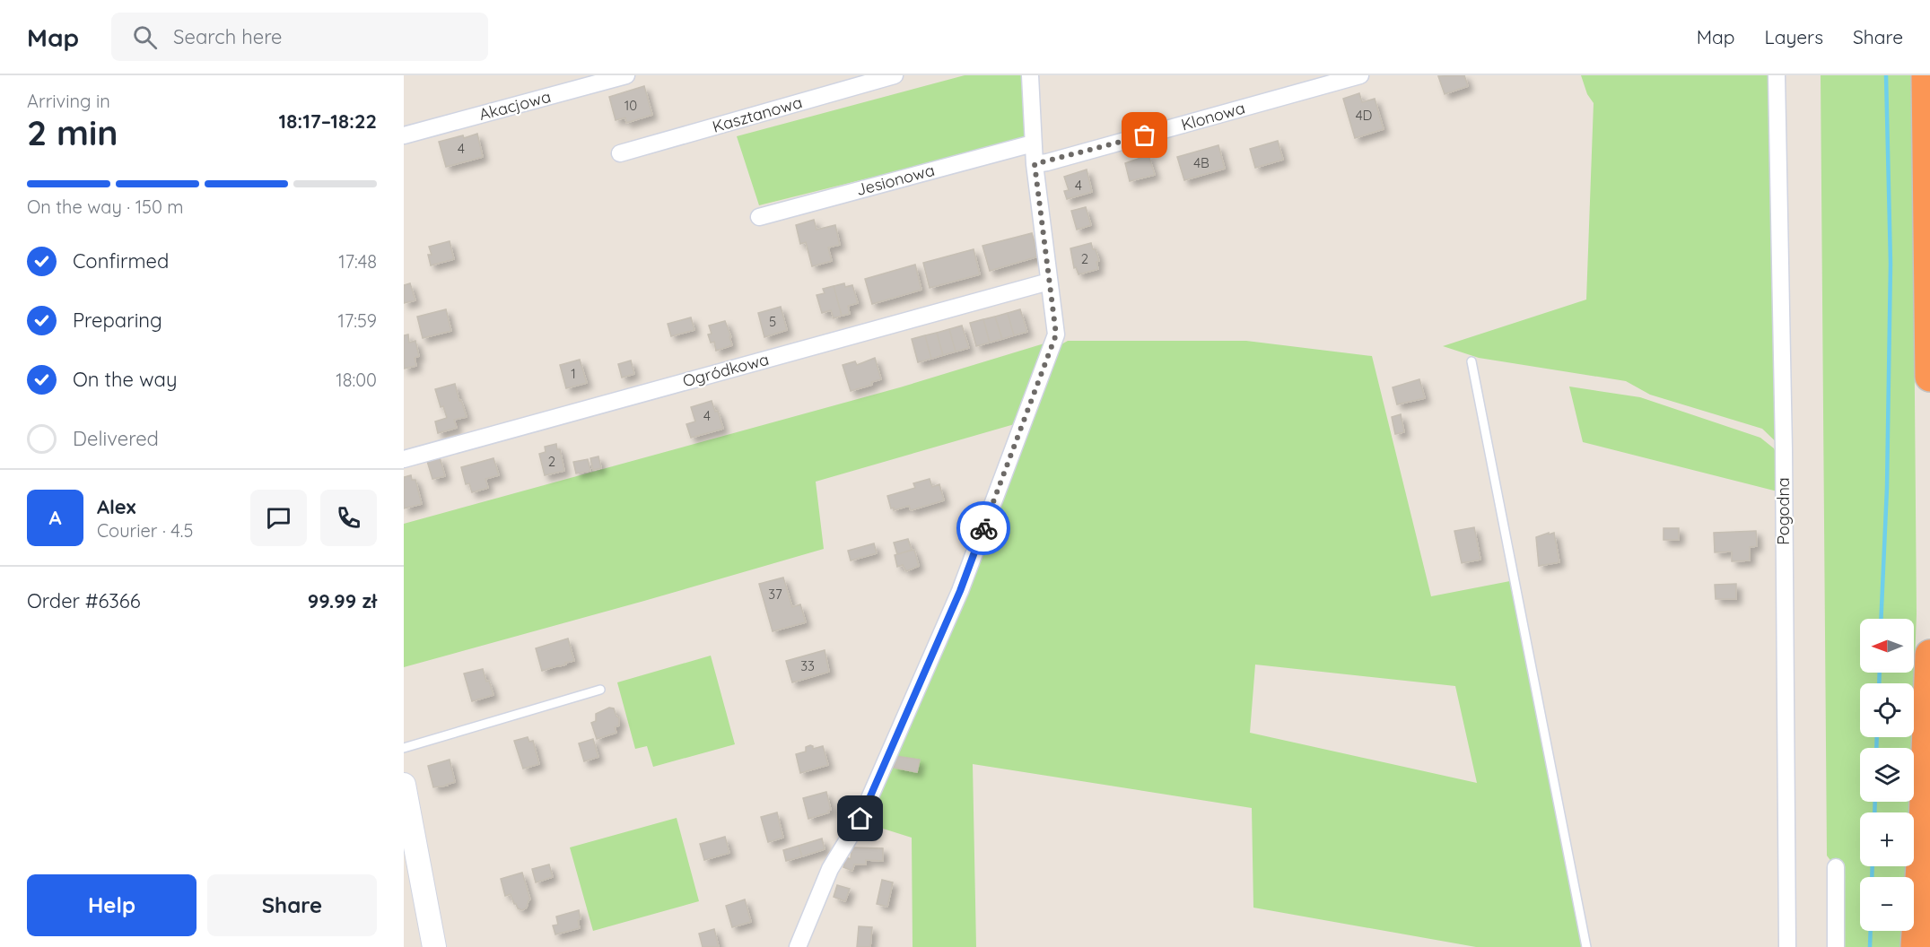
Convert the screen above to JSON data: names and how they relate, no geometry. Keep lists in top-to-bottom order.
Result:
{
  "streets": {
    "street": [
      "Akacjowa",
      "Kasztanowa",
      "Klonowa",
      "Jesionowa",
      "Ogródkowa",
      "Pogodna"
    ]
  },
  "house_numbers": [
    "10",
    "4D",
    "4",
    "4B",
    "4",
    "2",
    "5",
    "1",
    "4",
    "2",
    "37",
    "33"
  ],
  "north": "left",
  "page": {
    "header": "Map",
    "search": "Search here",
    "nav": ["Map", "Layers", "Share"],
    "heading": ["2 min", "Arriving in", "18:17–18:22"],
    "panel": [
      "Alex",
      "Courier · 4.5",
      "Order #6366",
      "99.99 zł"
    ],
    "bar": "On the way · 150 m",
    "list": [
      ["Confirmed", "17:48"],
      ["Preparing", "17:59"],
      ["On the way", "18:00"],
      "Delivered"
    ],
    "round": "A",
    "map_buttons": ["+", "−"],
    "buttons": ["Help", "Share"]
  }
}
